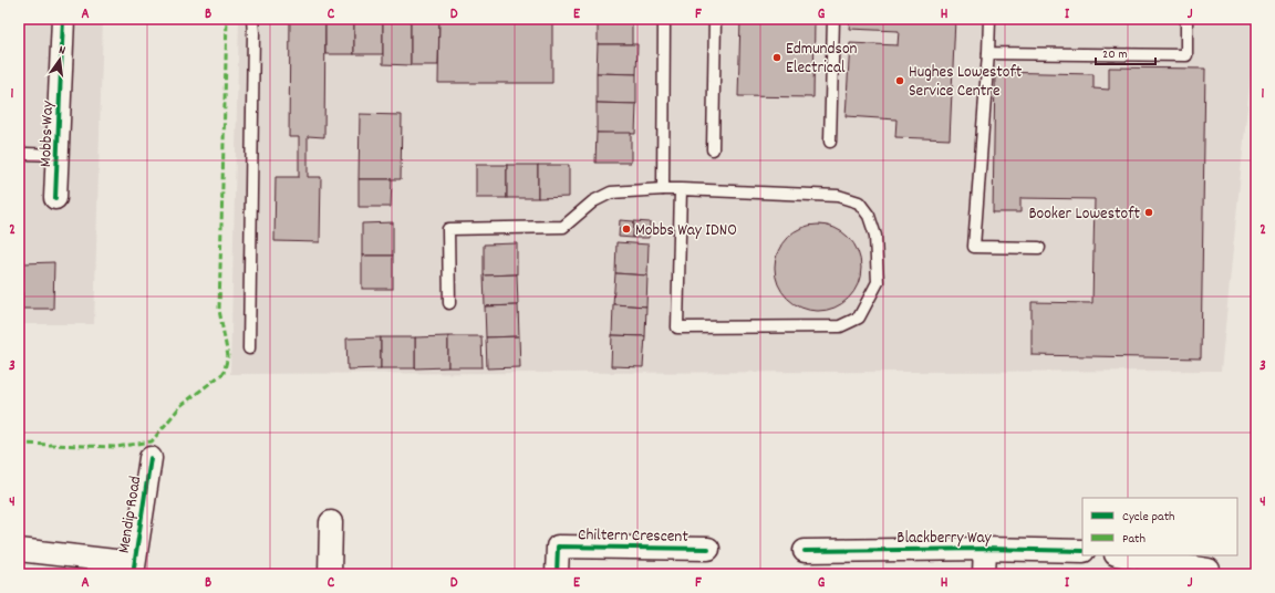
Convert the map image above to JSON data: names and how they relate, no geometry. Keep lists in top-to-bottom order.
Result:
{
  "streets": {
    "street": [
      "Mobbs Way",
      "Mendip Road",
      "Chiltern Crescent",
      "Blackberry Way"
    ]
  },
  "places": [
    "Edmundson Electrical",
    "Hughes Lowestoft Service Centre",
    "Booker Lowestoft",
    "Mobbs Way IDNO"
  ],
  "legend": ["Cycle path", "Path"],
  "scale_bar": "20 m",
  "north": "top",
  "grid": {
    "columns": [
      "A",
      "B",
      "C",
      "D",
      "E",
      "F",
      "G",
      "H",
      "I",
      "J"
    ],
    "rows": [
      "1",
      "2",
      "3",
      "4"
    ]
  }
}
